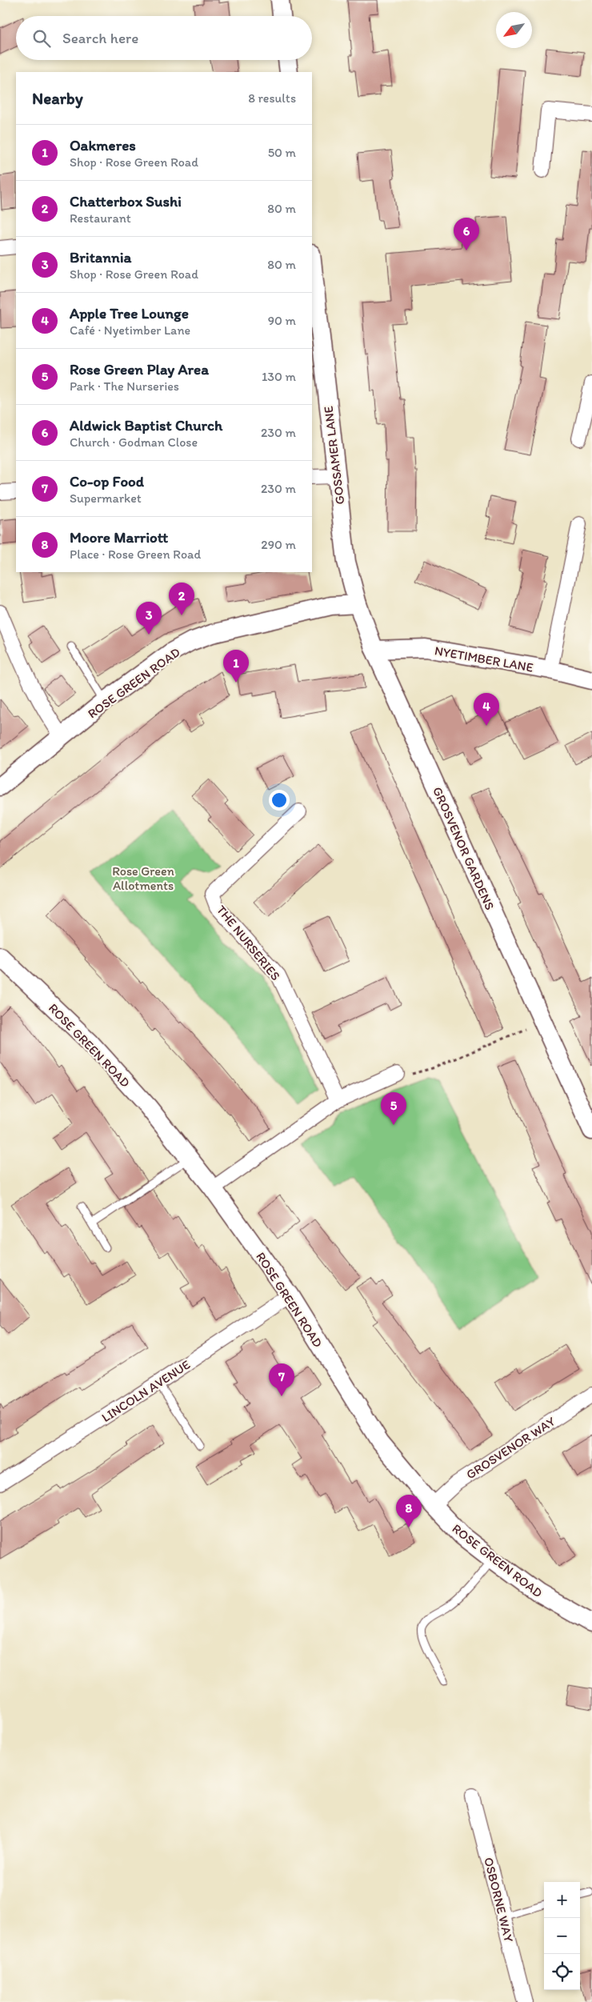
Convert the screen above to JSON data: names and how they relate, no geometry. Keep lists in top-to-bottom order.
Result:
{
  "streets": {
    "street": [
      "GOSSAMER LANE",
      "NYETIMBER LANE",
      "ROSE GREEN ROAD",
      "GROSVENOR GARDENS",
      "THE NURSERIES",
      "LINCOLN AVENUE",
      "GROSVENOR WAY",
      "OSBORNE WAY"
    ]
  },
  "crossings": [
    ["GOSSAMER LANE", "GROSVENOR GARDENS"],
    ["NYETIMBER LANE", "GROSVENOR GARDENS"],
    ["ROSE GREEN ROAD", "GROSVENOR GARDENS"],
    ["ROSE GREEN ROAD", "LINCOLN AVENUE"],
    ["ROSE GREEN ROAD", "GROSVENOR WAY"]
  ],
  "parks": ["Rose Green Allotments"],
  "north": "bottom left",
  "page": {
    "search": "Search here",
    "heading": ["Nearby", "8 results"],
    "list": [
      {
        "mark": "1",
        "name": "Oakmeres",
        "note": "Shop · Rose Green Road",
        "value": "50 m"
      },
      {
        "mark": "2",
        "name": "Chatterbox Sushi",
        "note": "Restaurant",
        "value": "80 m"
      },
      {
        "mark": "3",
        "name": "Britannia",
        "note": "Shop · Rose Green Road",
        "value": "80 m"
      },
      {
        "mark": "4",
        "name": "Apple Tree Lounge",
        "note": "Café · Nyetimber Lane",
        "value": "90 m"
      },
      {
        "mark": "5",
        "name": "Rose Green Play Area",
        "note": "Park · The Nurseries",
        "value": "130 m"
      },
      {
        "mark": "6",
        "name": "Aldwick Baptist Church",
        "note": "Church · Godman Close",
        "value": "230 m"
      },
      {
        "mark": "7",
        "name": "Co-op Food",
        "note": "Supermarket",
        "value": "230 m"
      },
      {
        "mark": "8",
        "name": "Moore Marriott",
        "note": "Place · Rose Green Road",
        "value": "290 m"
      }
    ],
    "pins": [
      "6",
      "2",
      "3",
      "1",
      "4",
      "5",
      "7",
      "8"
    ],
    "map_buttons": ["+", "−"]
  }
}
